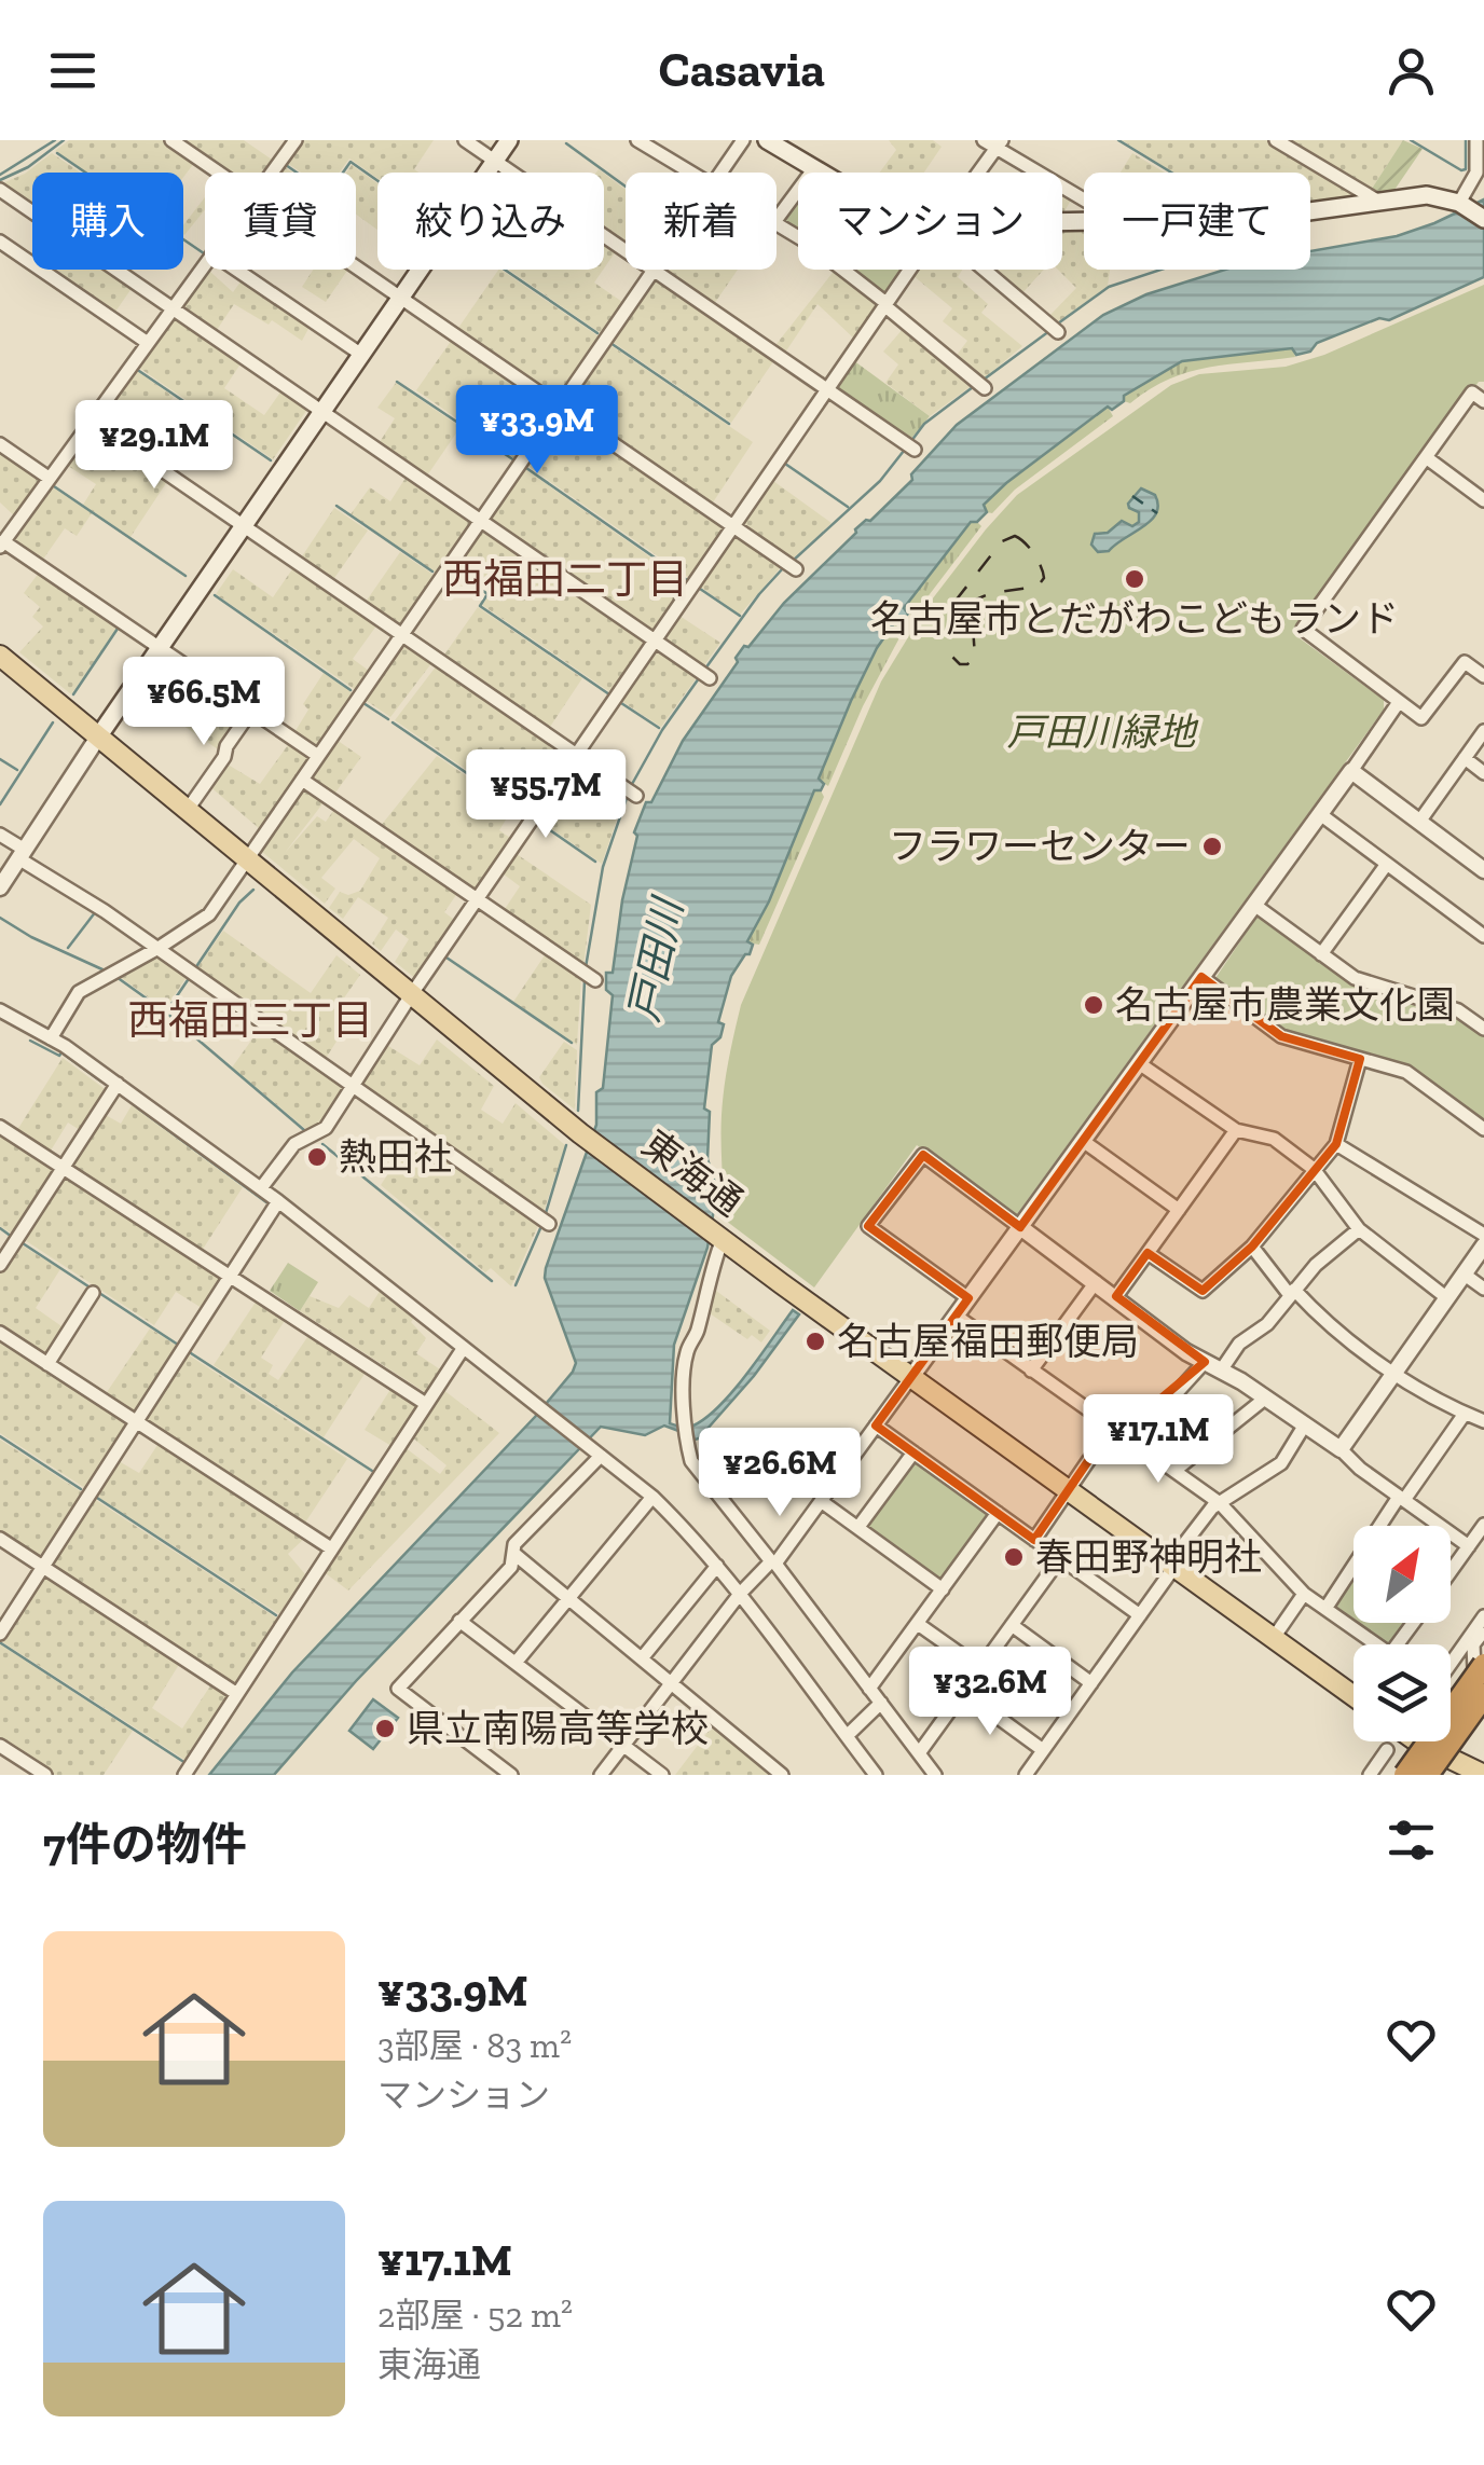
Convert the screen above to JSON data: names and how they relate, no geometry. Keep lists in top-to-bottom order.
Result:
{
  "streets": {
    "main road": ["東海通"]
  },
  "districts": ["西福田二丁目", "西福田三丁目"],
  "water": ["戸田川"],
  "parks": ["戸田川緑地"],
  "places": [
    "名古屋市とだがわこどもランド",
    "フラワーセンター",
    "名古屋市農業文化園",
    "熱田社",
    "名古屋福田郵便局",
    "春田野神明社",
    "県立南陽高等学校"
  ],
  "north": "top right",
  "page": {
    "header": "Casavia",
    "chip": [
      "購入",
      "賃貸",
      "絞り込み",
      "新着",
      "マンション",
      "一戸建て"
    ],
    "price": [
      "¥33.9M",
      "¥29.1M",
      "¥66.5M",
      "¥55.7M",
      "¥17.1M",
      "¥26.6M",
      "¥32.6M"
    ],
    "heading": "7件の物件",
    "list": [
      {
        "name": "¥33.9M",
        "note": "3部屋 · 83 m² · マンション"
      },
      {
        "name": "¥17.1M",
        "note": "2部屋 · 52 m² · 東海通"
      }
    ]
  }
}
